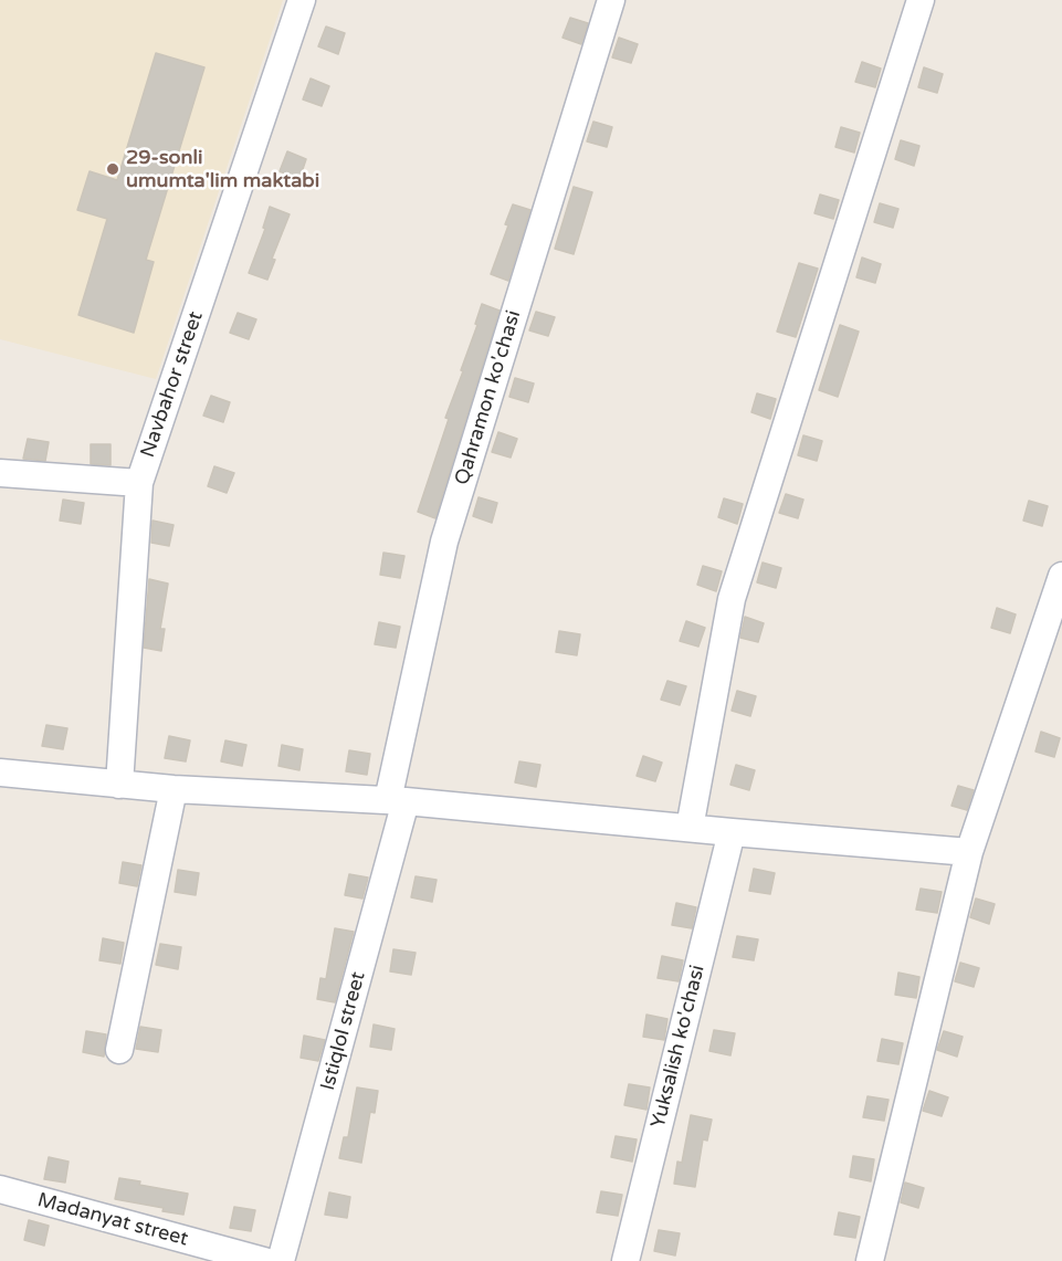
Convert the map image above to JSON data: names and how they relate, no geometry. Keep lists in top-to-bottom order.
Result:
{
  "streets": {
    "street": [
      "Navbahor street",
      "Qahramon ko'chasi",
      "Istiqlol street",
      "Yuksalish ko'chasi",
      "Madanyat street"
    ]
  },
  "crossings": [
    ["Qahramon ko'chasi", "Istiqlol street"]
  ],
  "places": ["29-sonli umumta'lim maktabi"]
}
